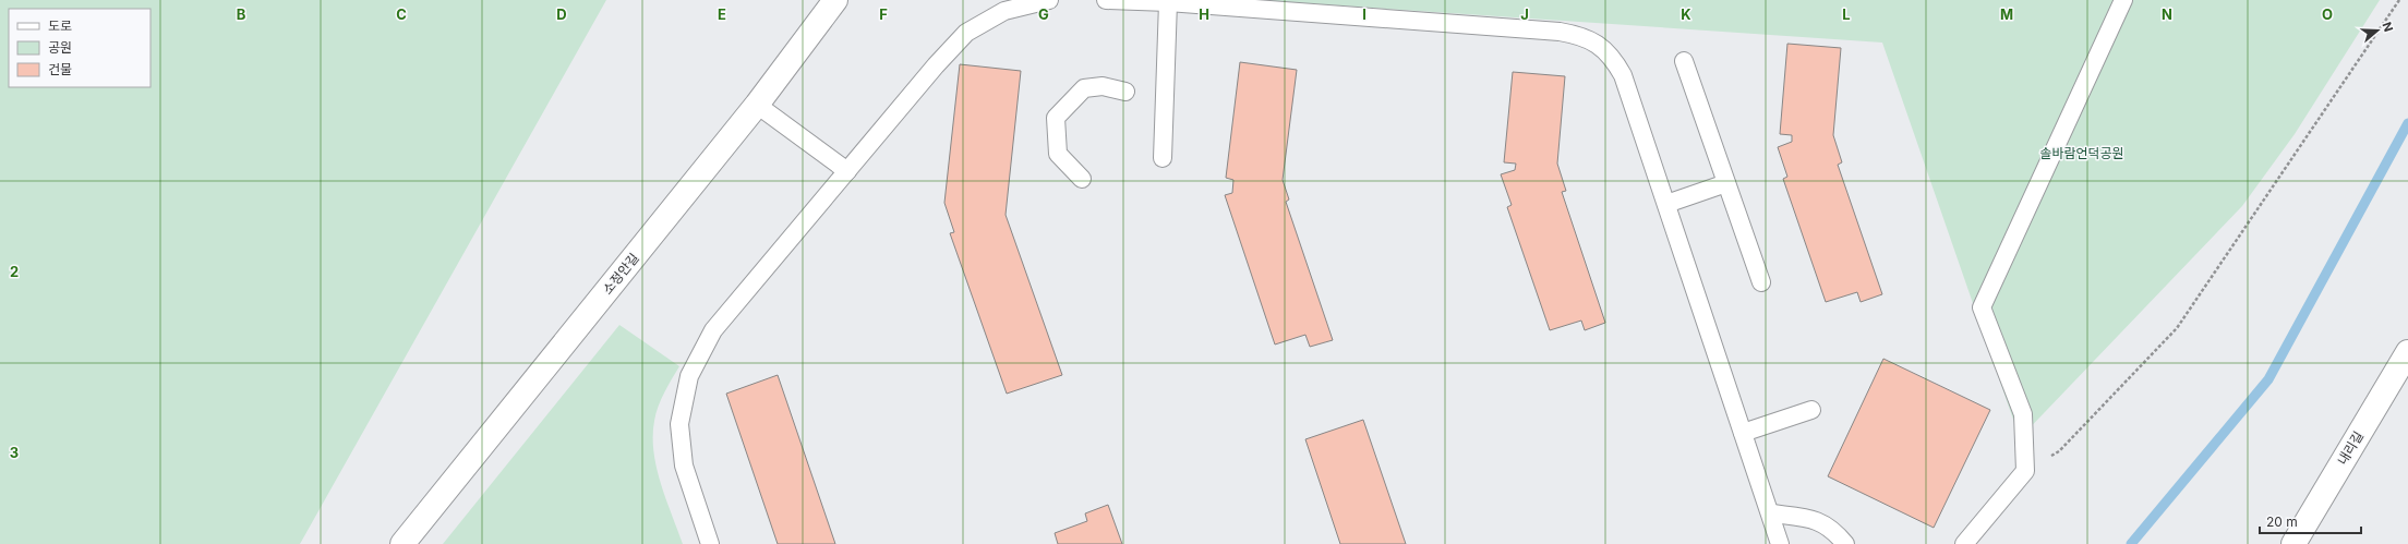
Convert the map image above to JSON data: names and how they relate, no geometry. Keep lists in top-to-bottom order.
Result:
{
  "streets": {
    "street": ["소정안길", "내리길"]
  },
  "parks": ["솔바람언덕공원"],
  "legend": ["도로", "공원", "건물"],
  "scale_bar": "20 m",
  "north": "right",
  "grid": {
    "columns": [
      "B",
      "C",
      "D",
      "E",
      "F",
      "G",
      "H",
      "I",
      "J",
      "K",
      "L",
      "M",
      "N",
      "O"
    ],
    "rows": ["2", "3"]
  }
}
